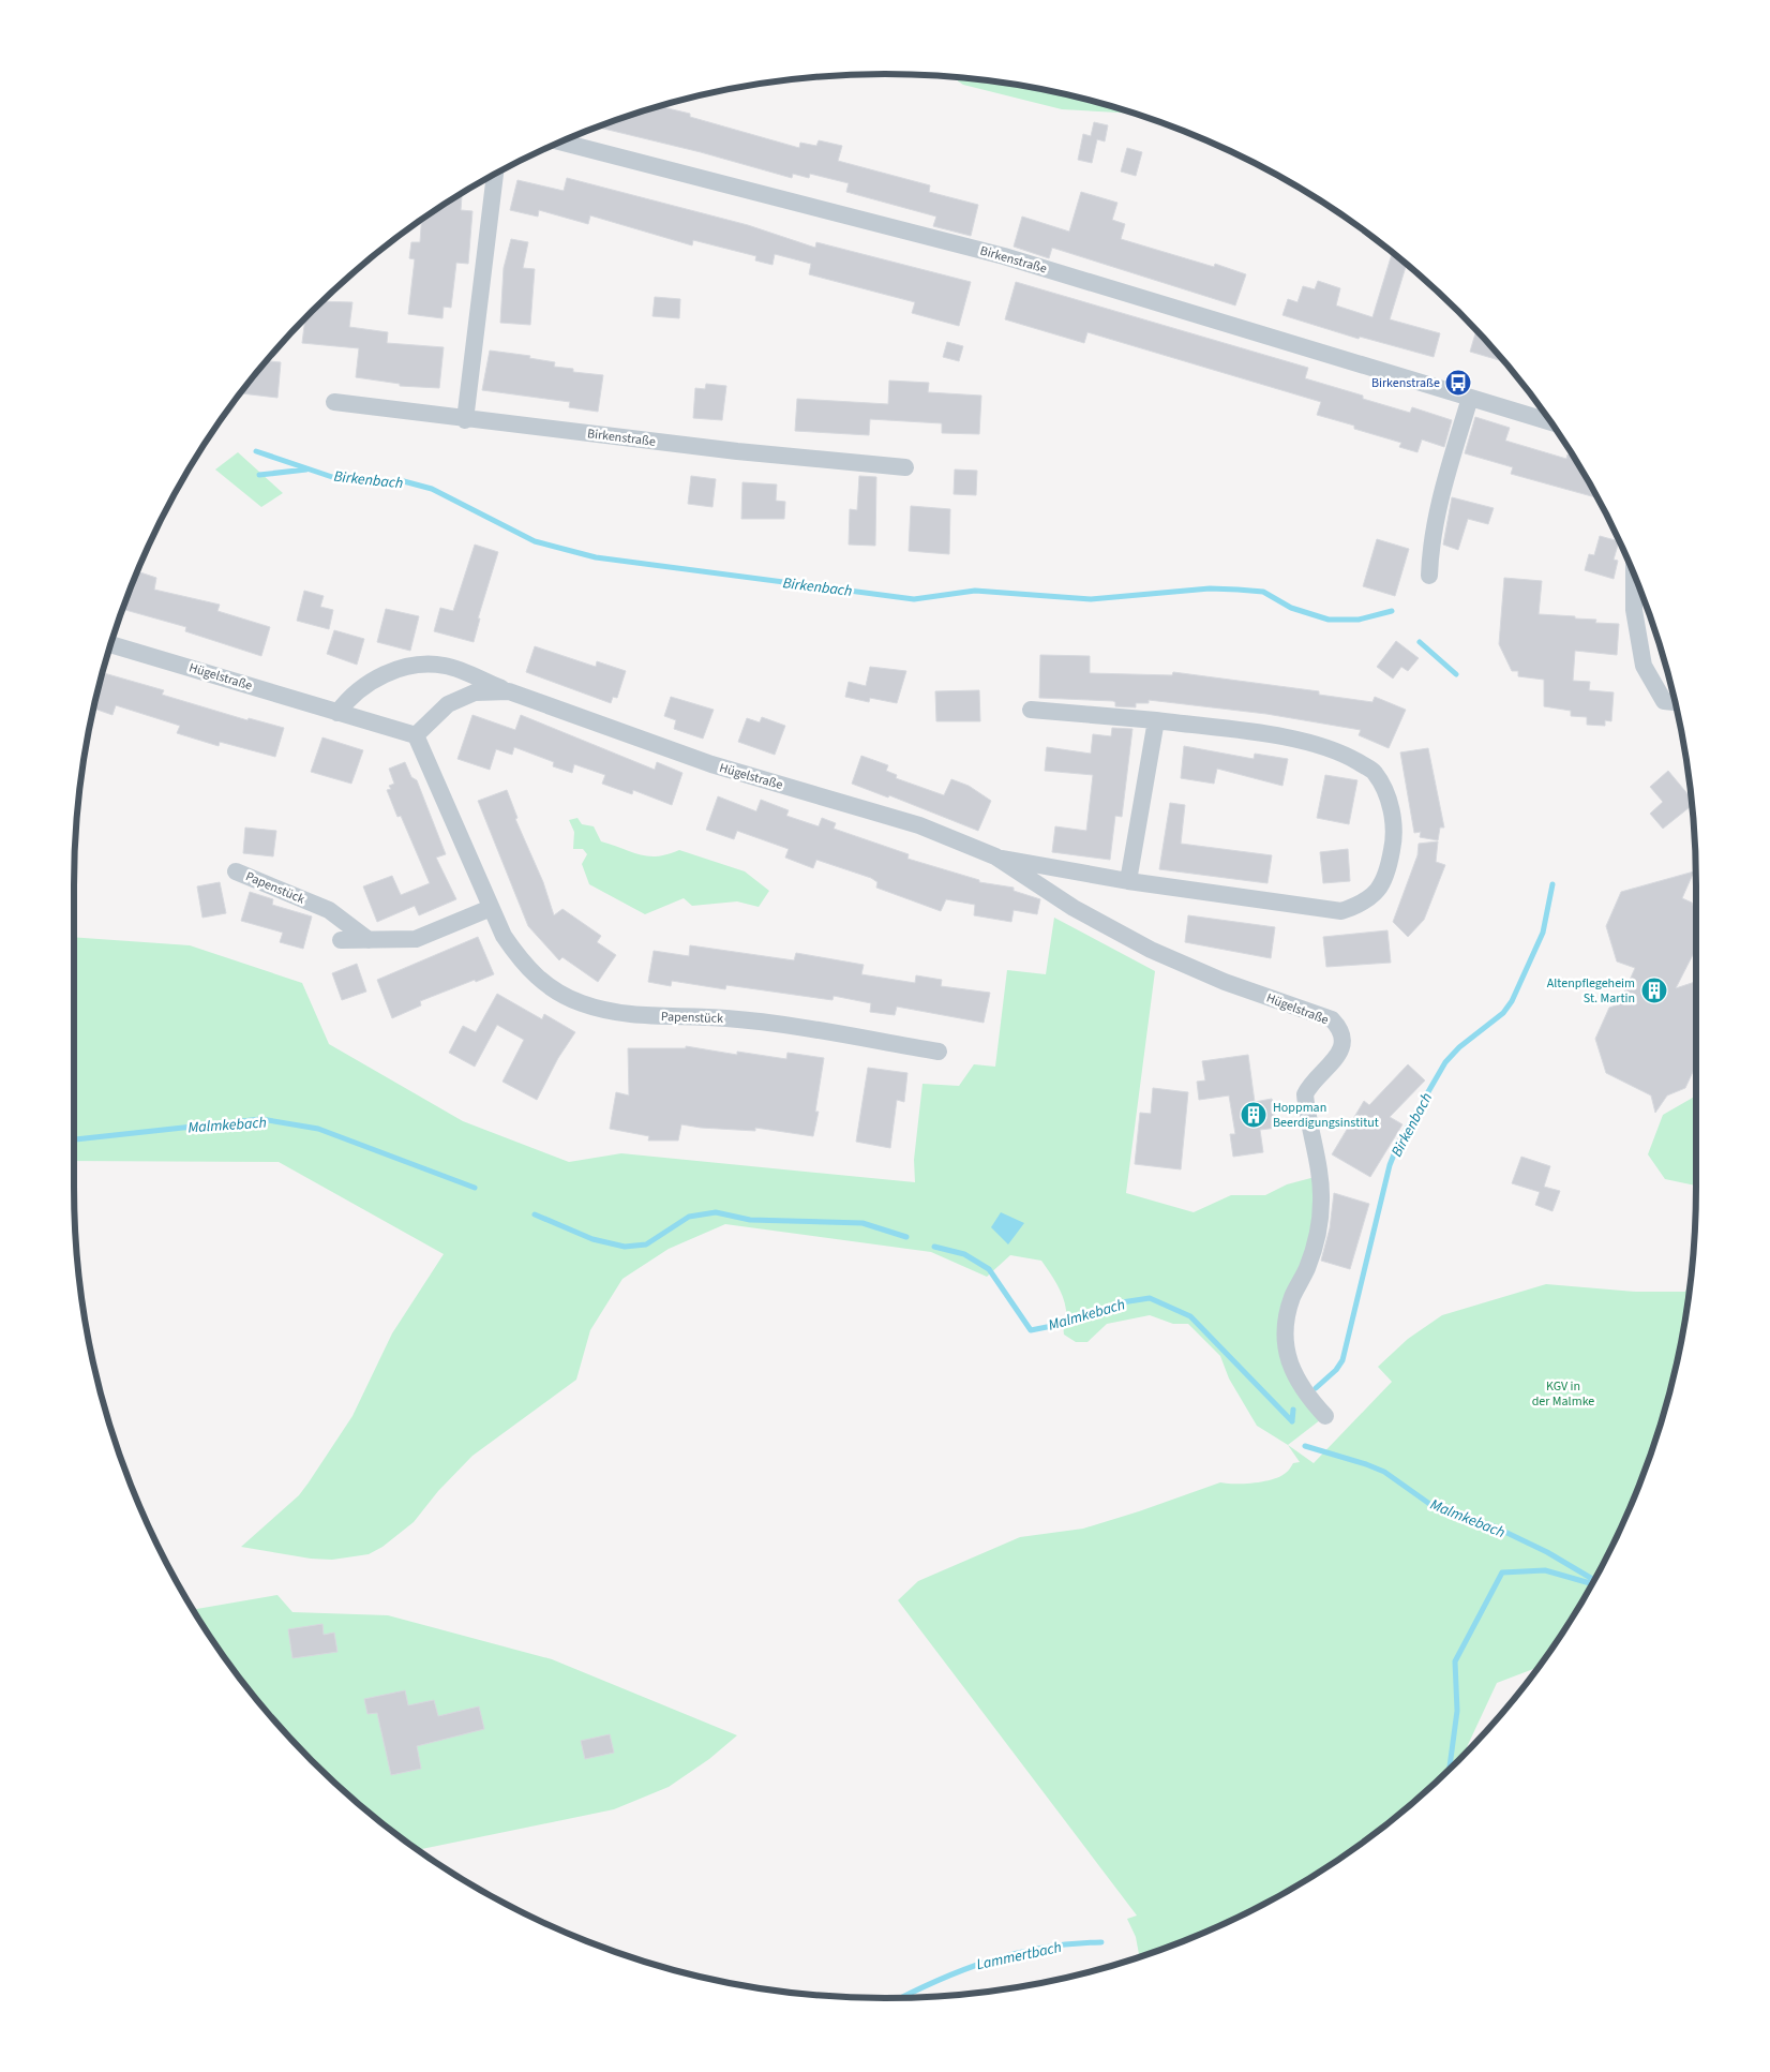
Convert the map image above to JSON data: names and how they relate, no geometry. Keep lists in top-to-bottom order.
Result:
{
  "streets": {
    "street": ["Birkenstraße", "Hügelstraße", "Papenstück"]
  },
  "crossings": [
    ["Hügelstraße", "Papenstück"]
  ],
  "water": ["Birkenbach", "Malmkebach", "Lammertbach"],
  "parks": ["KGV in der Malmke"],
  "places": {
    "bus stop": ["Birkenstraße"],
    "building": ["Altenpflegeheim St. Martin", "Hoppman Beerdigungsinstitut"]
  }
}
